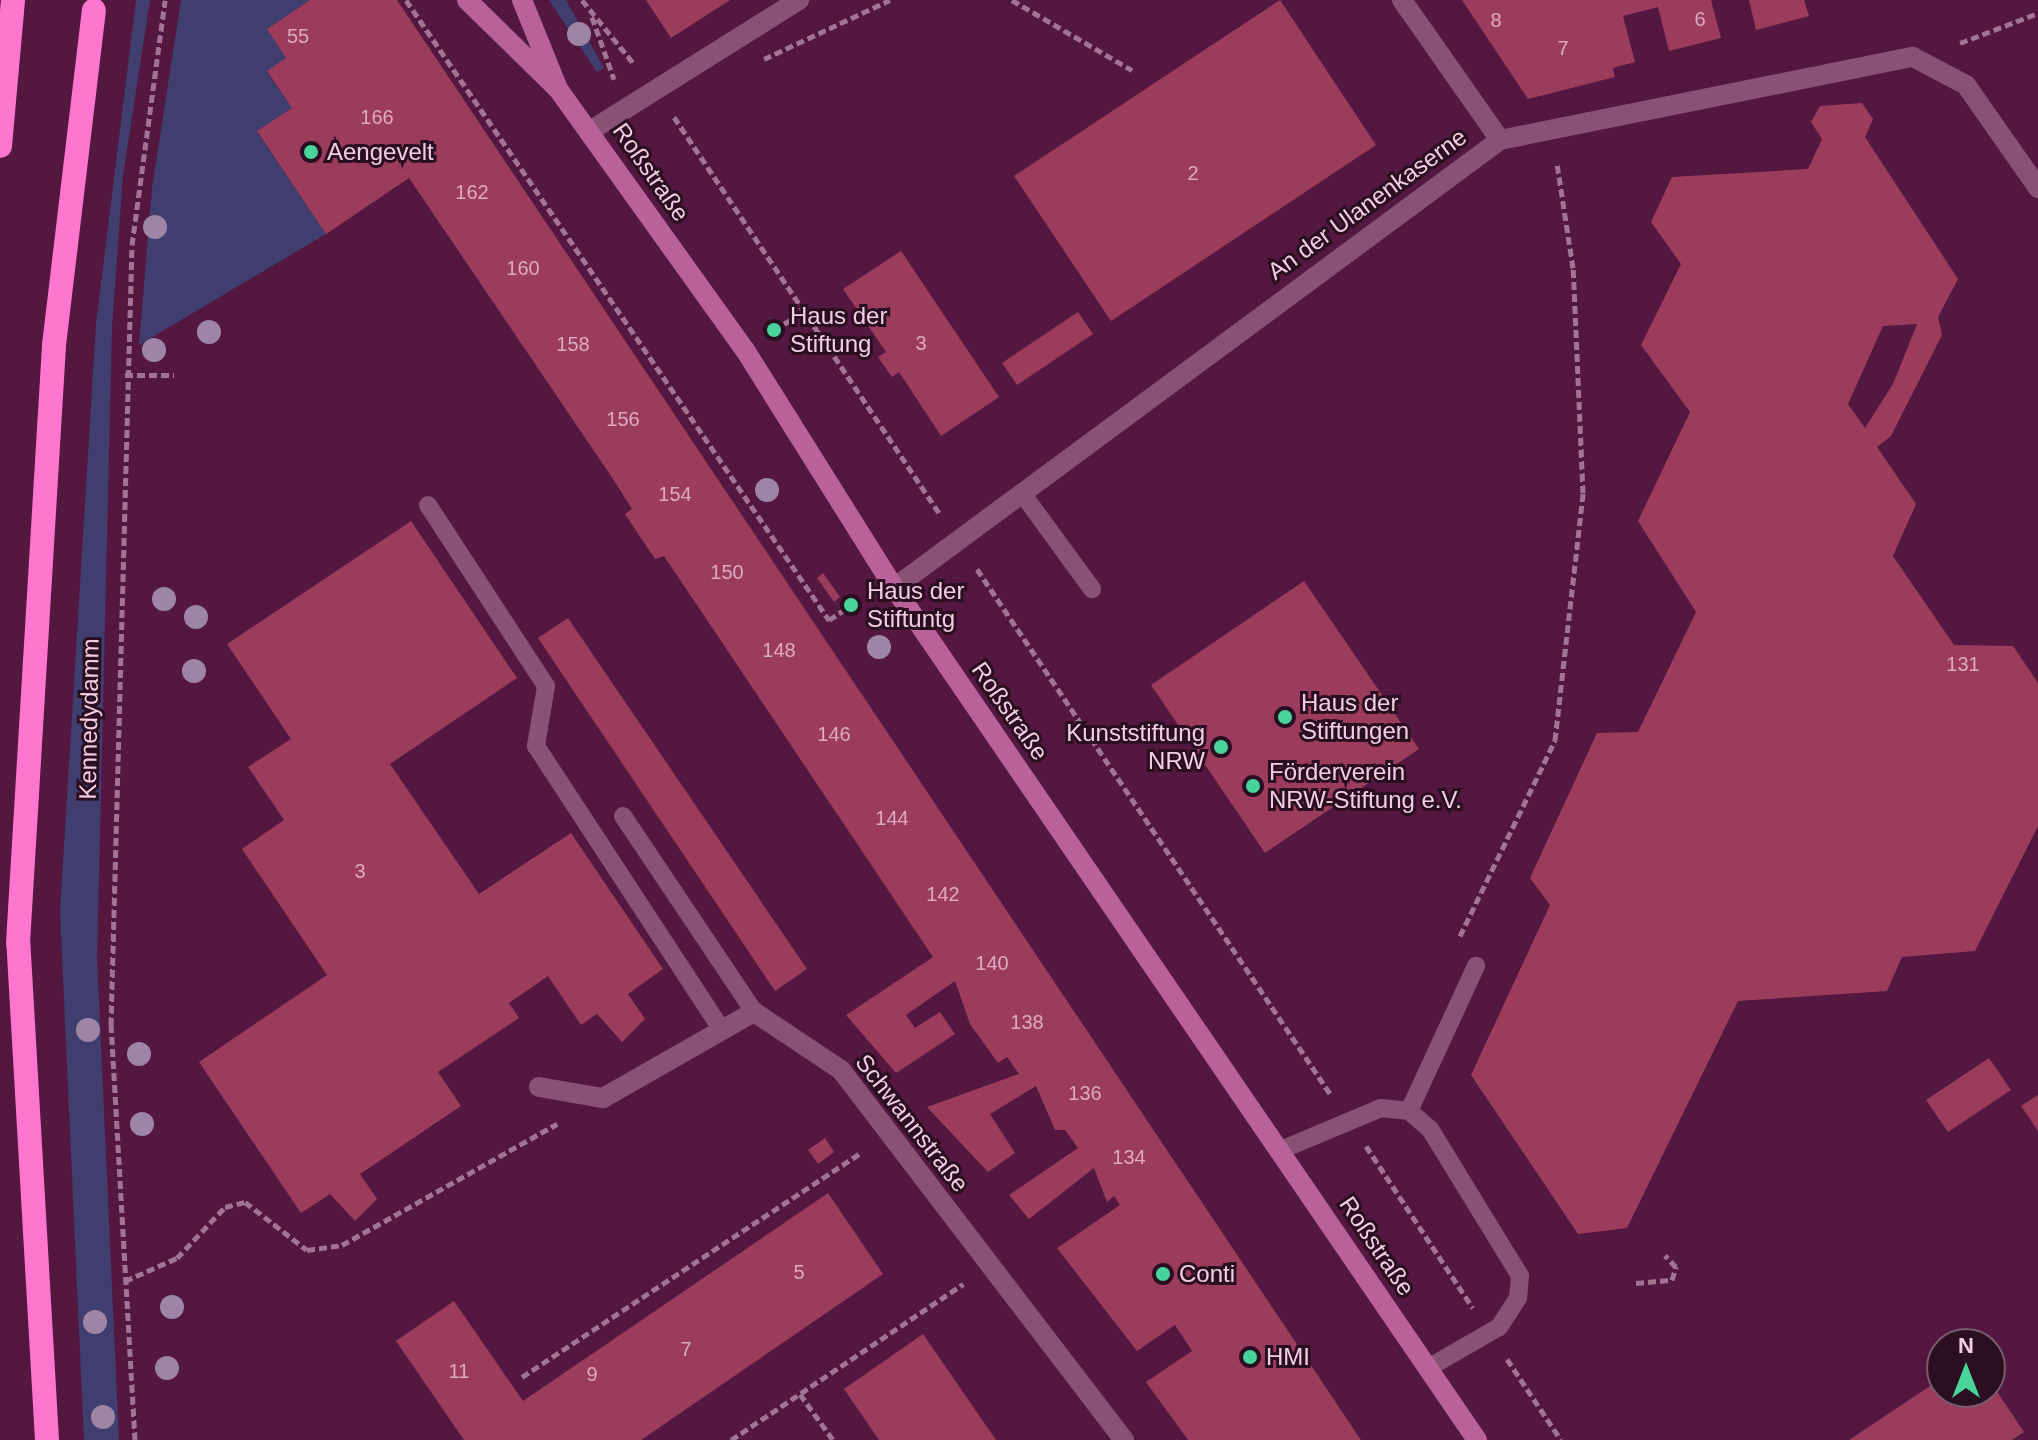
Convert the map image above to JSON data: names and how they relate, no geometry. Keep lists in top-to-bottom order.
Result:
{
  "streets": {
    "street": ["Roßstraße", "An der Ulanenkaserne", "Schwannstraße"],
    "path": ["Kennedydamm"]
  },
  "crossings": [
    ["Roßstraße", "An der Ulanenkaserne"]
  ],
  "places": [
    "Aengevelt",
    "Haus der Stiftung",
    "Haus der Stiftuntg",
    "Haus der Stiftungen",
    "Kunststiftung NRW",
    "Förderverein NRW-Stiftung e.V.",
    "Conti",
    "HMI"
  ],
  "house_numbers": [
    "6",
    "8",
    "55",
    "7",
    "166",
    "2",
    "162",
    "160",
    "3",
    "158",
    "156",
    "154",
    "150",
    "148",
    "131",
    "146",
    "144",
    "3",
    "142",
    "140",
    "138",
    "136",
    "134",
    "5",
    "7",
    "11",
    "9"
  ],
  "north": "top"
}
